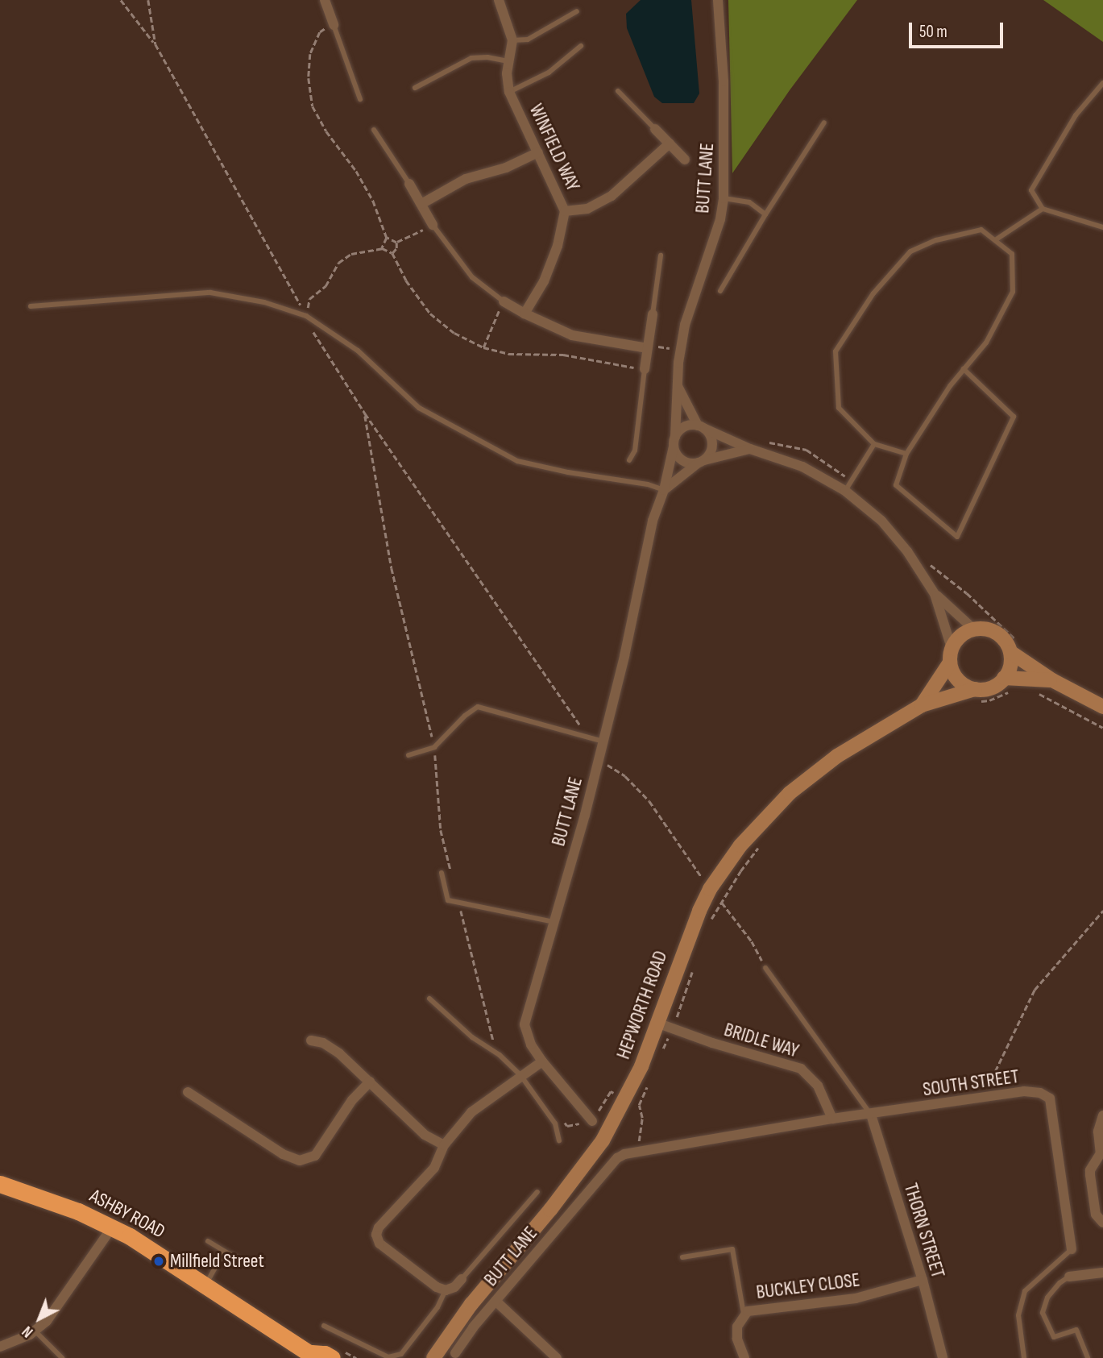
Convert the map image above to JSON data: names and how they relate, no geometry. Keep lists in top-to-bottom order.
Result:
{
  "streets": {
    "highway": ["ASHBY ROAD"],
    "street": [
      "WINFIELD WAY",
      "BUTT LANE",
      "HEPWORTH ROAD",
      "BRIDLE WAY",
      "SOUTH STREET",
      "THORN STREET",
      "BUCKLEY CLOSE"
    ]
  },
  "crossings": [
    ["BUTT LANE", "SOUTH STREET"],
    ["HEPWORTH ROAD", "BRIDLE WAY"],
    ["BRIDLE WAY", "SOUTH STREET"],
    ["SOUTH STREET", "THORN STREET"],
    ["THORN STREET", "BUCKLEY CLOSE"]
  ],
  "places": ["Millfield Street"],
  "scale_bar": "50 m",
  "north": "bottom left"
}
